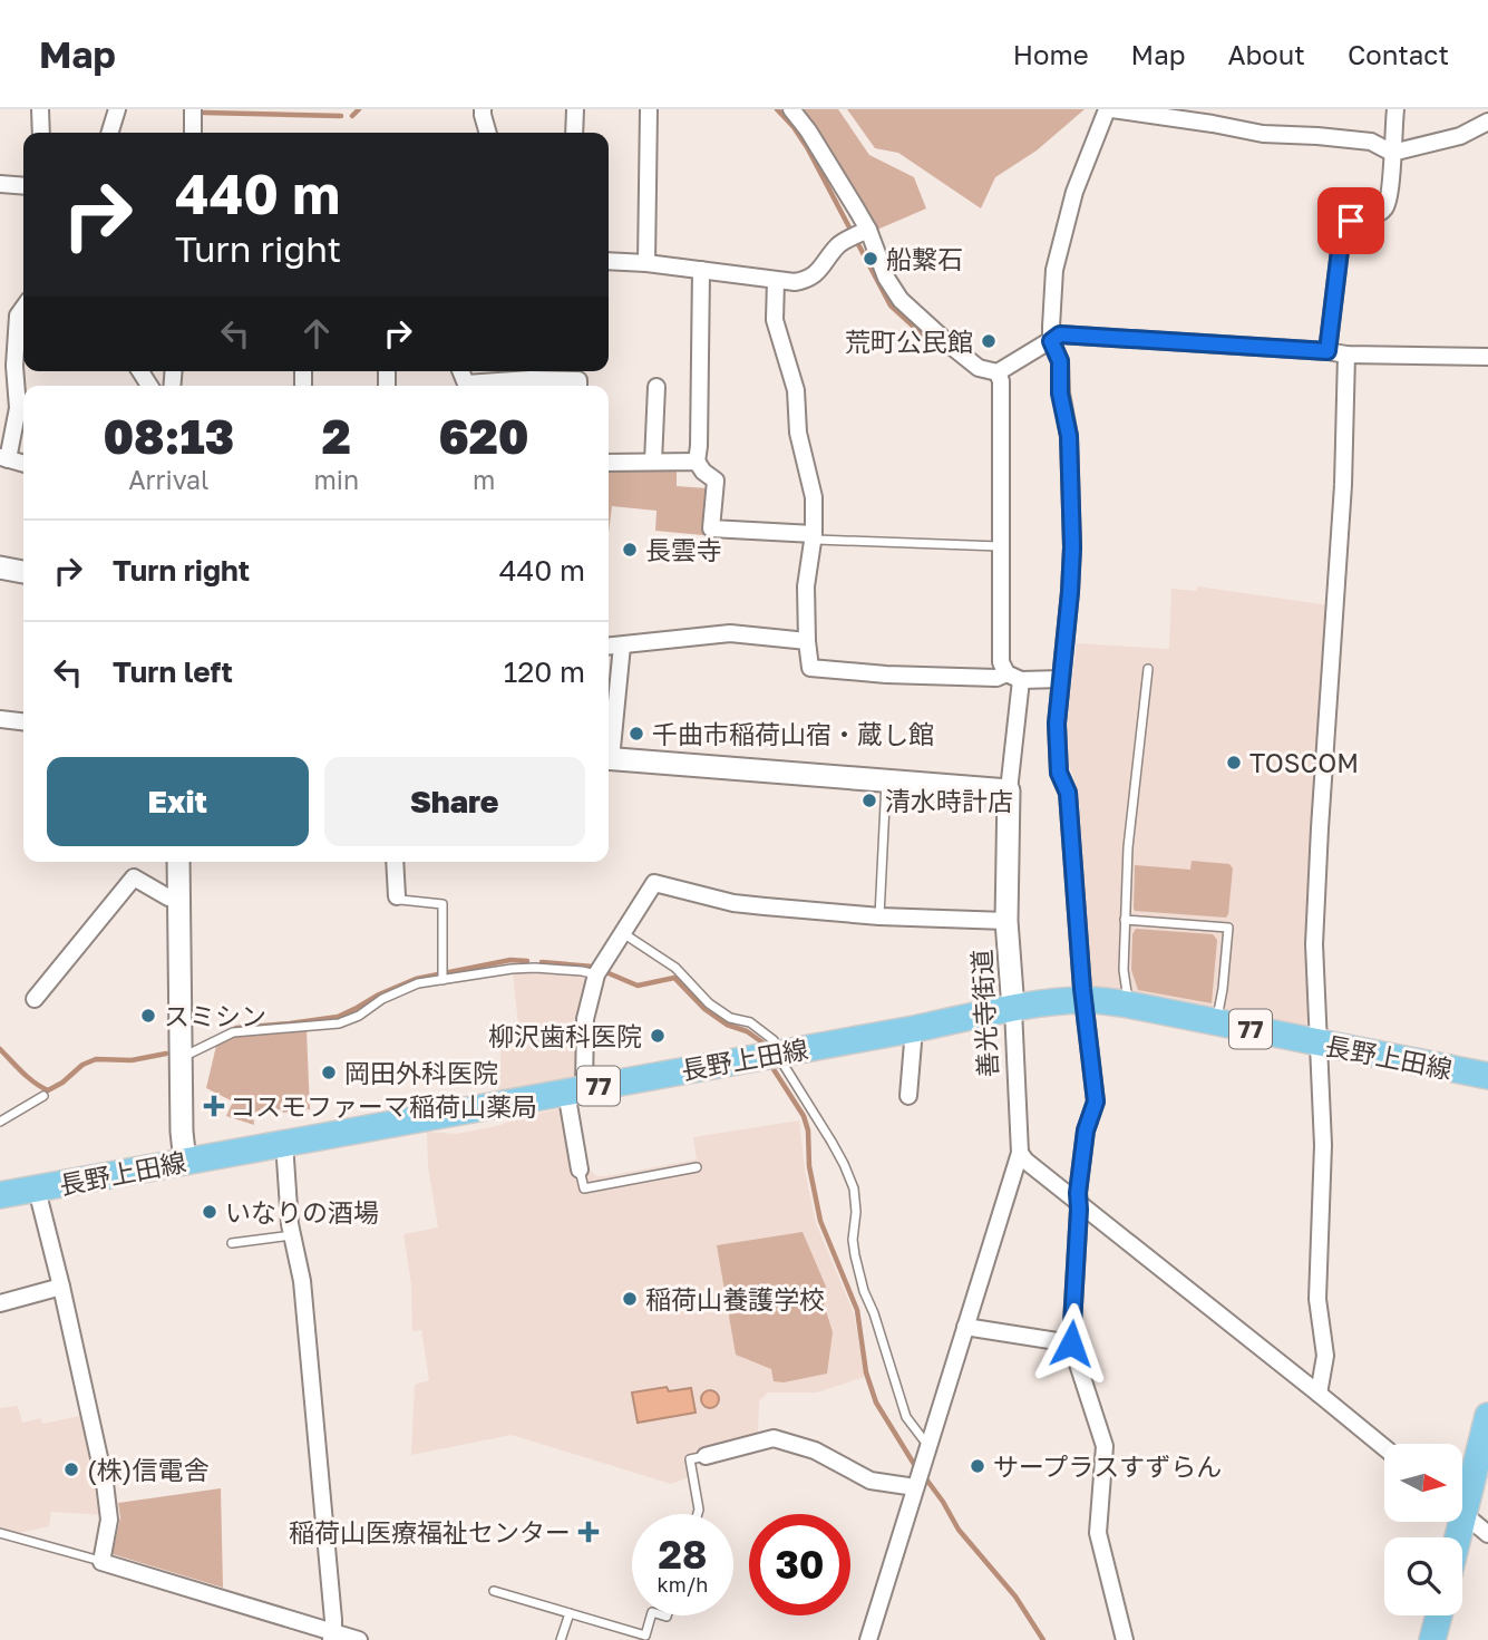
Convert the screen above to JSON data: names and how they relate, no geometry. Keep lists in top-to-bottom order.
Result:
{
  "streets": {
    "main road": ["77", "長野上田線"],
    "street": ["善光寺街道"]
  },
  "crossings": [
    ["善光寺街道", "長野上田線"]
  ],
  "places": {
    "other": [
      "船繋石",
      "荒町公民館",
      "長雲寺",
      "千曲市稲荷山宿・蔵し館",
      "TOSCOM",
      "清水時計店",
      "スミシン",
      "柳沢歯科医院",
      "岡田外科医院",
      "いなりの酒場",
      "稲荷山養護学校",
      "サープラスすずらん",
      "(株)信電舎"
    ],
    "health": ["コスモファーマ稲荷山薬局", "稲荷山医療福祉センター"]
  },
  "north": "right",
  "page": {
    "header": "Map",
    "nav": [
      "Home",
      "Map",
      "About",
      "Contact"
    ],
    "turn": ["440 m", "Turn right"],
    "eta": [
      "08:13",
      "Arrival",
      "2",
      "min",
      "620",
      "m"
    ],
    "list": [
      {
        "name": "Turn right",
        "value": "440 m"
      },
      {
        "name": "Turn left",
        "value": "120 m"
      }
    ],
    "buttons": ["Exit", "Share"],
    "speed": "28 km/h",
    "limit": "30"
  }
}
